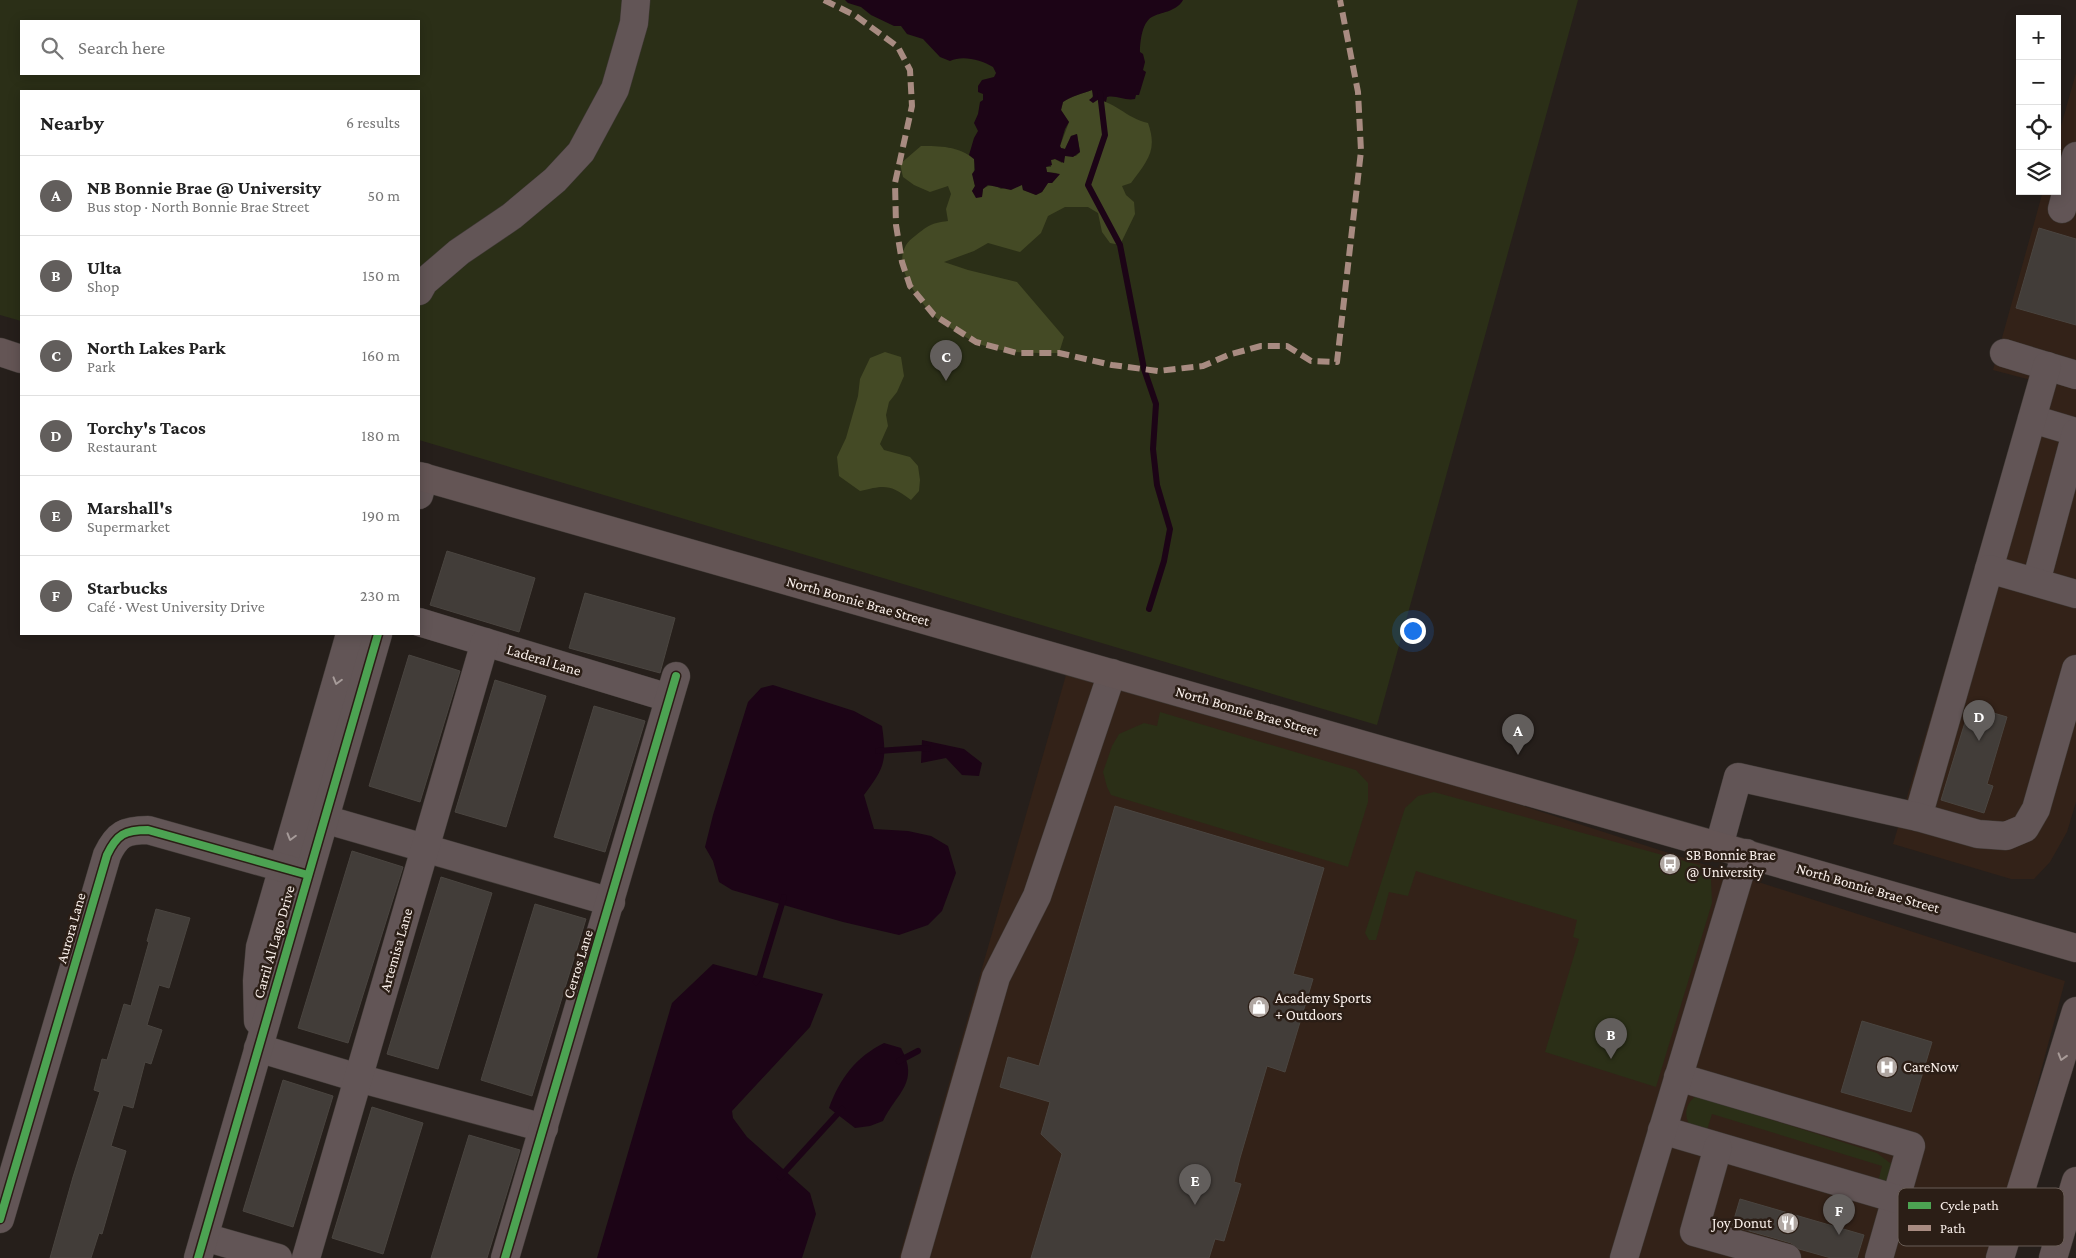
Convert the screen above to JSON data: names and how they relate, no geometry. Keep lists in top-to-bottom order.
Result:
{
  "streets": {
    "main road": ["North Bonnie Brae Street"],
    "street": [
      "Laderal Lane",
      "Aurora Lane",
      "Carril Al Lago Drive",
      "Artemisa Lane",
      "Cerros Lane"
    ]
  },
  "crossings": [
    ["Laderal Lane", "Artemisa Lane"],
    ["Laderal Lane", "Cerros Lane"],
    ["Aurora Lane", "Carril Al Lago Drive"]
  ],
  "places": {
    "bus stop": ["SB Bonnie Brae @ University"],
    "shop": ["Academy Sports + Outdoors"],
    "hospital": ["CareNow"],
    "restaurant": ["Joy Donut"]
  },
  "legend": ["Cycle path", "Path"],
  "page": {
    "map_buttons": ["+", "−"],
    "search": "Search here",
    "heading": ["Nearby", "6 results"],
    "list": [
      {
        "mark": "A",
        "name": "NB Bonnie Brae @ University",
        "note": "Bus stop · North Bonnie Brae Street",
        "value": "50 m"
      },
      {
        "mark": "B",
        "name": "Ulta",
        "note": "Shop",
        "value": "150 m"
      },
      {
        "mark": "C",
        "name": "North Lakes Park",
        "note": "Park",
        "value": "160 m"
      },
      {
        "mark": "D",
        "name": "Torchy's Tacos",
        "note": "Restaurant",
        "value": "180 m"
      },
      {
        "mark": "E",
        "name": "Marshall's",
        "note": "Supermarket",
        "value": "190 m"
      },
      {
        "mark": "F",
        "name": "Starbucks",
        "note": "Café · West University Drive",
        "value": "230 m"
      }
    ],
    "pins": [
      "C",
      "D",
      "A",
      "B",
      "E",
      "F"
    ]
  }
}
